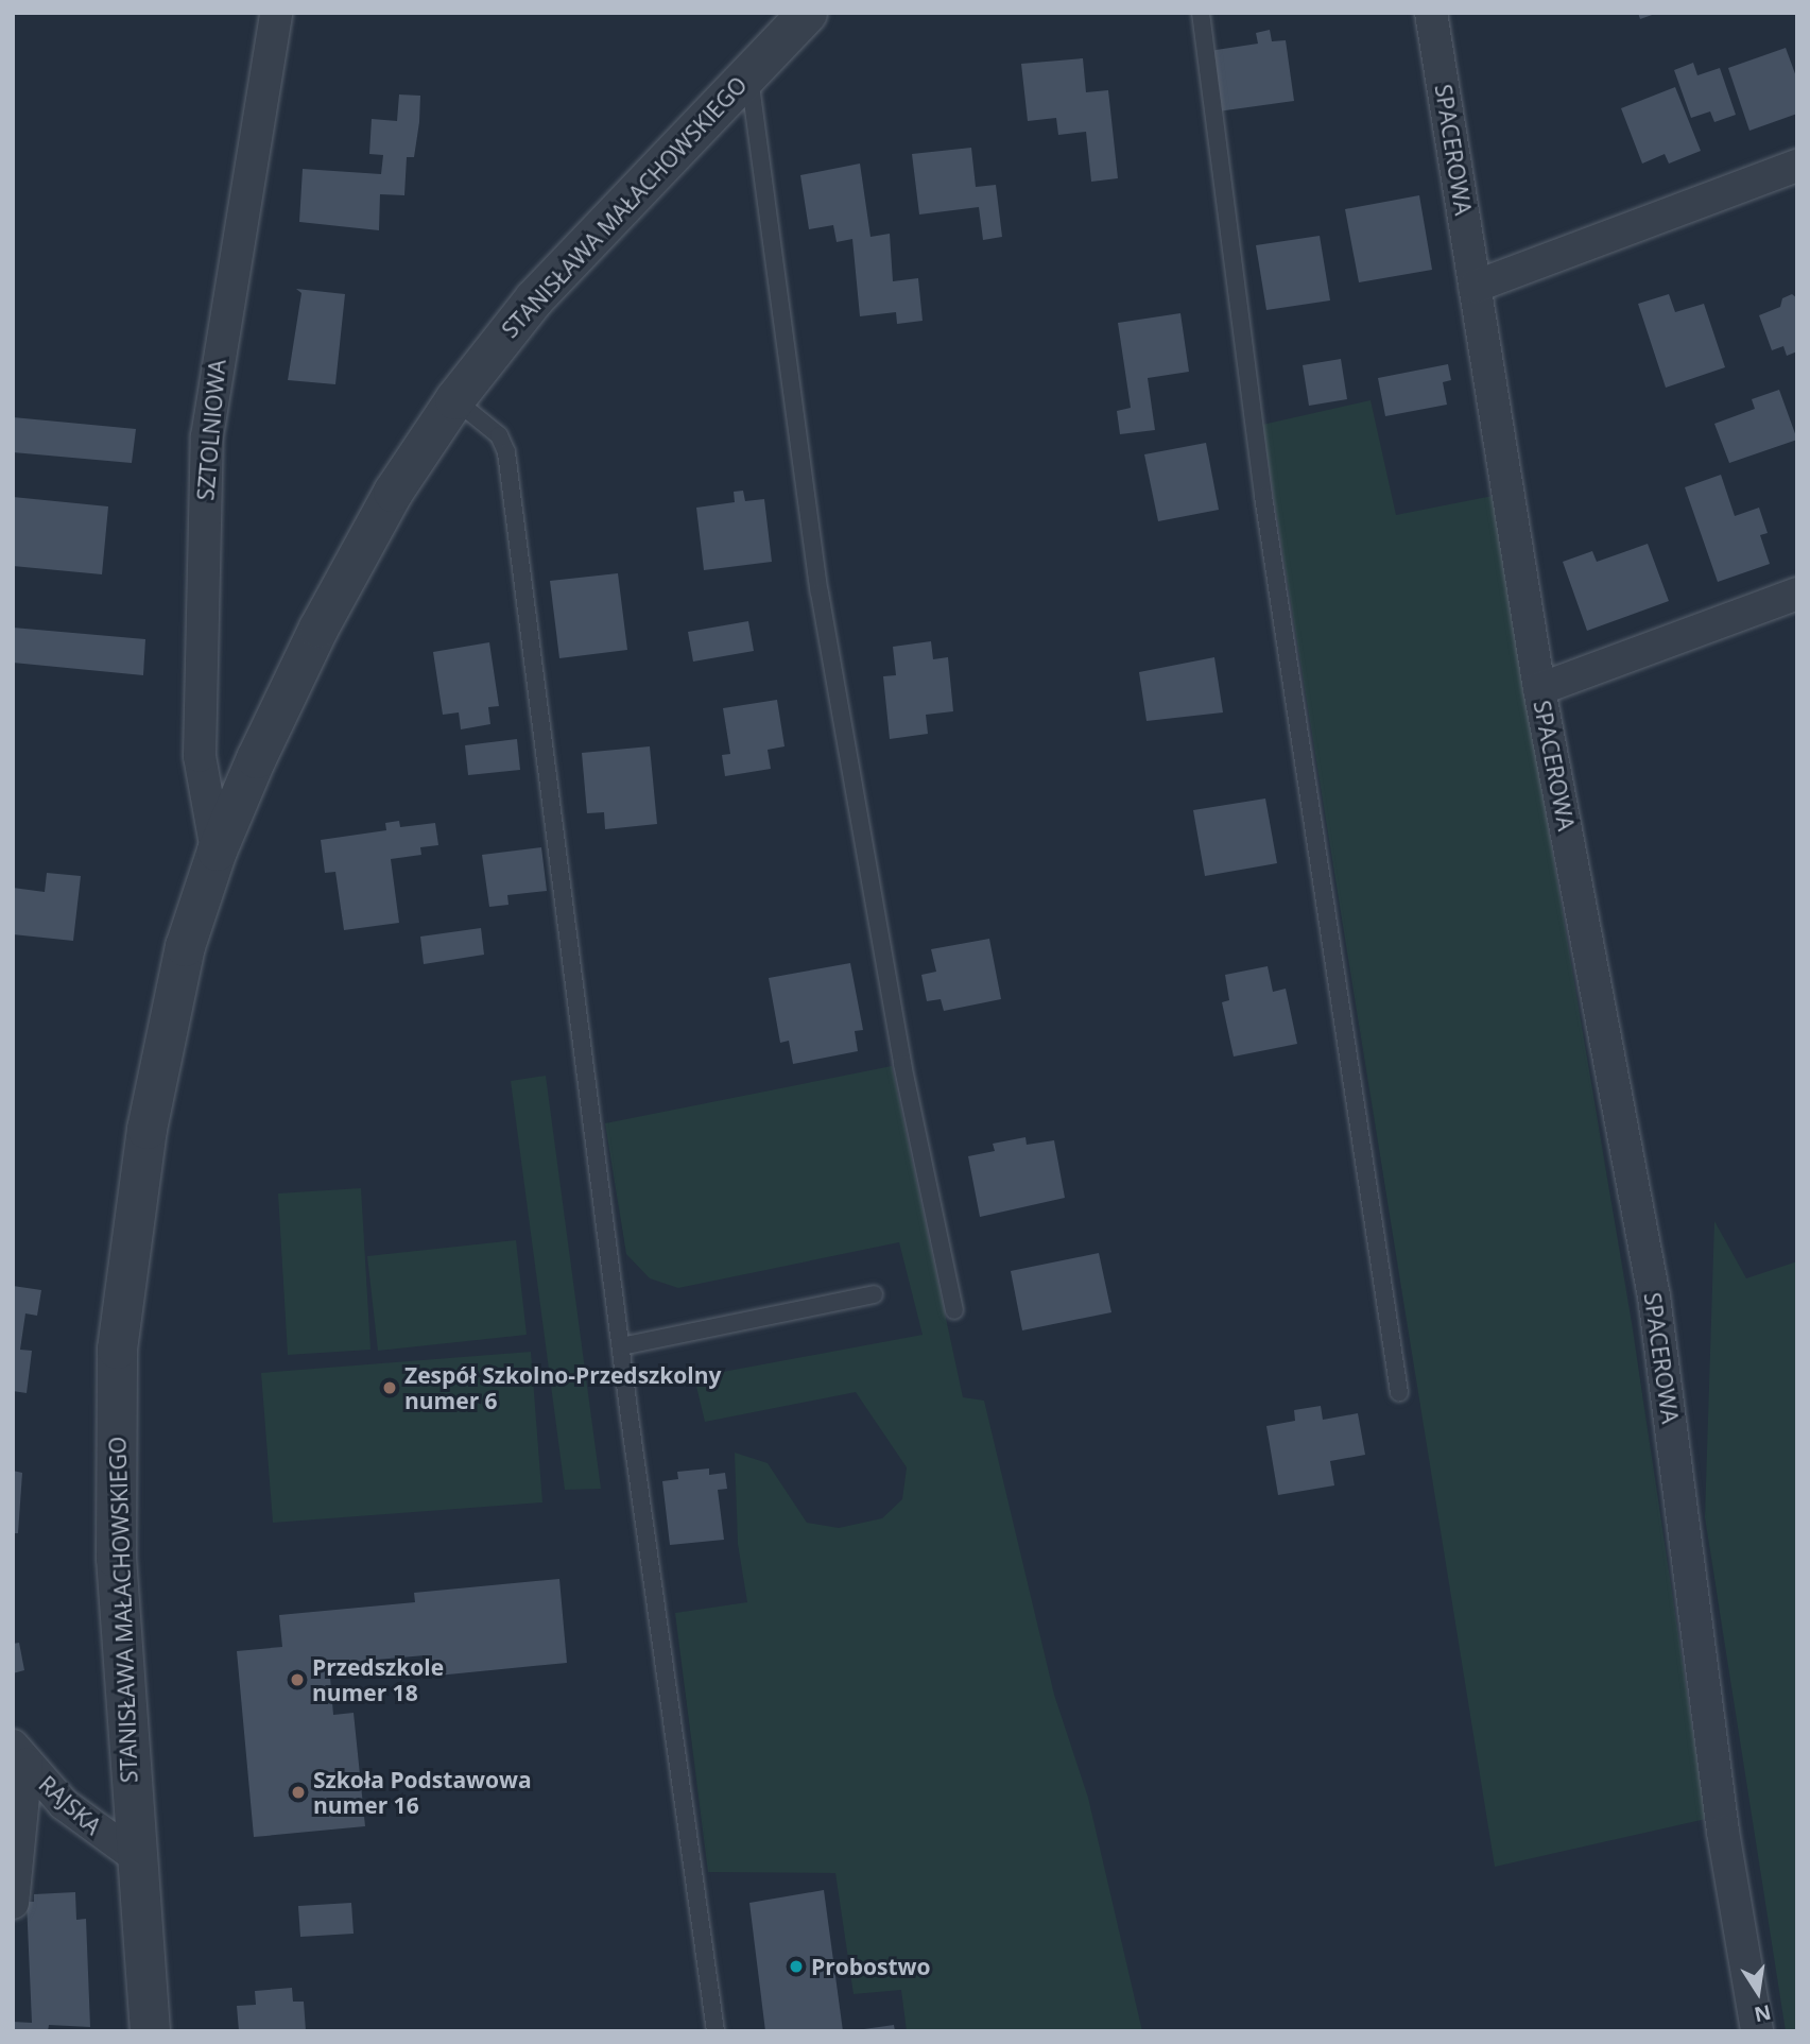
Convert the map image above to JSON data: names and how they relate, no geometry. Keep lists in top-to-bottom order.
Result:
{
  "streets": {
    "street": [
      "SPACEROWA",
      "STANISŁAWA MAŁACHOWSKIEGO",
      "SZTOLNIOWA",
      "RAJSKA"
    ]
  },
  "crossings": [
    ["STANISŁAWA MAŁACHOWSKIEGO", "SZTOLNIOWA"],
    ["STANISŁAWA MAŁACHOWSKIEGO", "RAJSKA"]
  ],
  "places": [
    "Zespół Szkolno-Przedszkolny numer 6",
    "Przedszkole numer 18",
    "Szkoła Podstawowa numer 16",
    "Probostwo"
  ],
  "north": "bottom"
}
